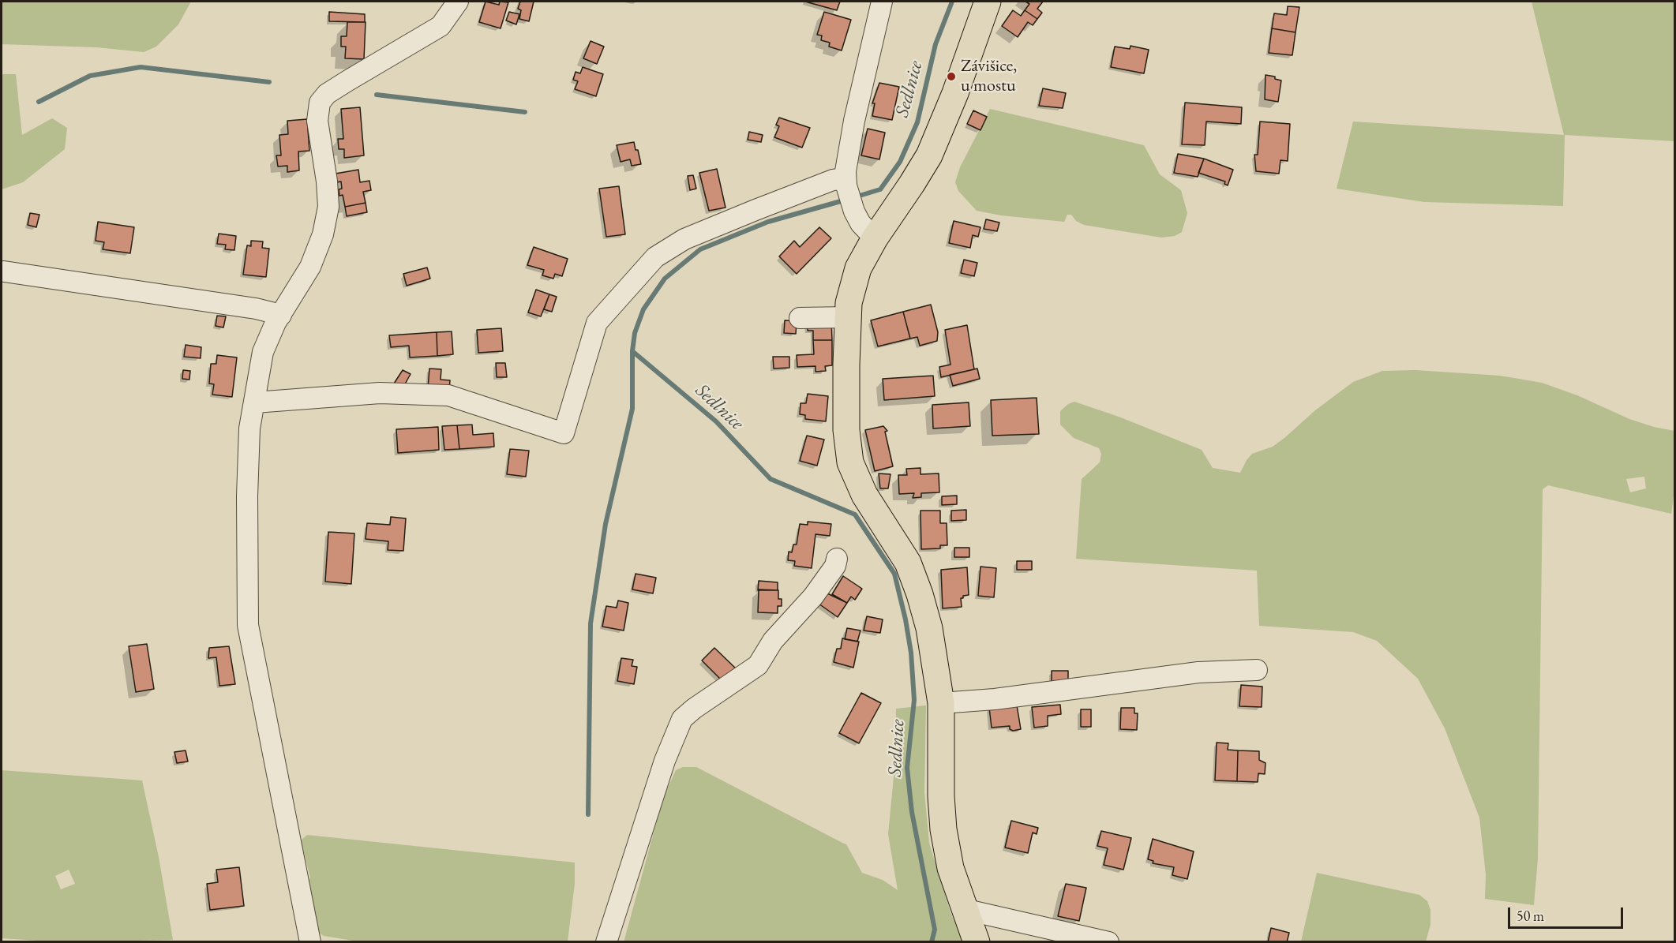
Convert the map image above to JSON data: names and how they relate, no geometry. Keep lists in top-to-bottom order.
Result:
{
  "water": ["Sedlnice"],
  "places": ["Závišice, u mostu"],
  "scale_bar": "50 m"
}
